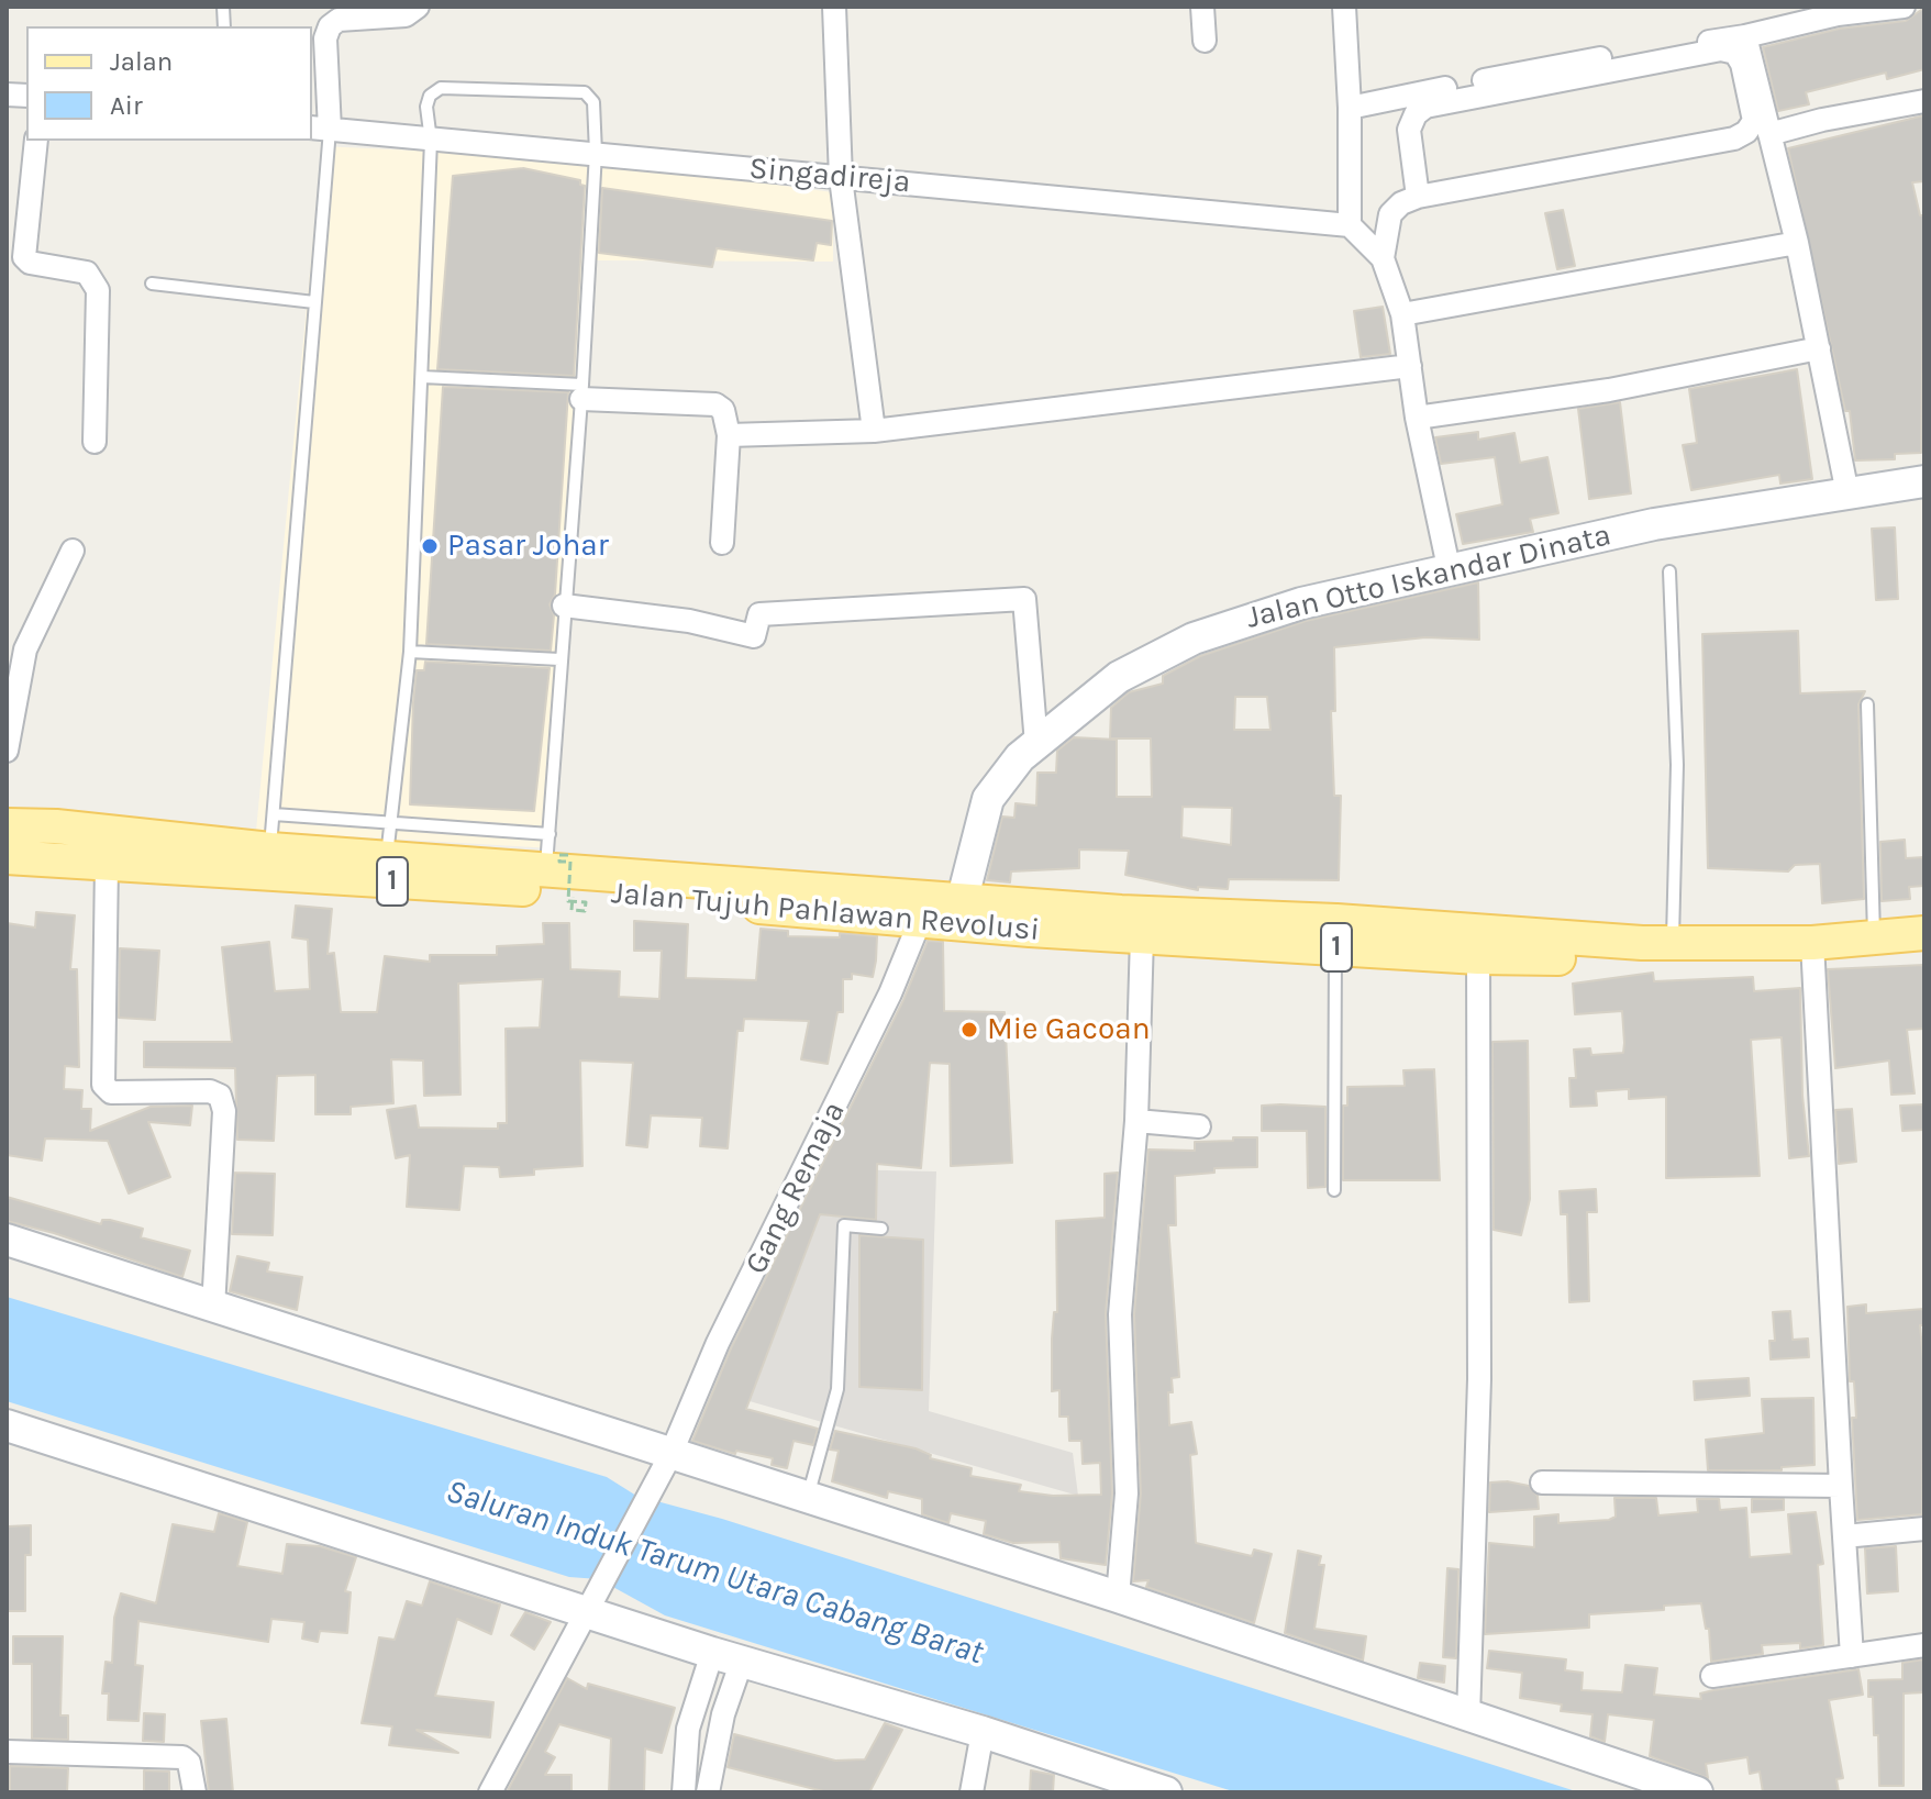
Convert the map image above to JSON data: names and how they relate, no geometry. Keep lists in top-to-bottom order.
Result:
{
  "streets": {
    "main road": ["1", "Jalan Tujuh Pahlawan Revolusi"],
    "street": ["Singadireja", "Jalan Otto Iskandar Dinata", "Gang Remaja"]
  },
  "crossings": [
    ["Jalan Otto Iskandar Dinata", "Jalan Tujuh Pahlawan Revolusi"],
    ["Jalan Tujuh Pahlawan Revolusi", "Gang Remaja"]
  ],
  "water": ["Saluran Induk Tarum Utara Cabang Barat"],
  "places": ["Pasar Johar", "Mie Gacoan"],
  "legend": ["Jalan", "Air"]
}
